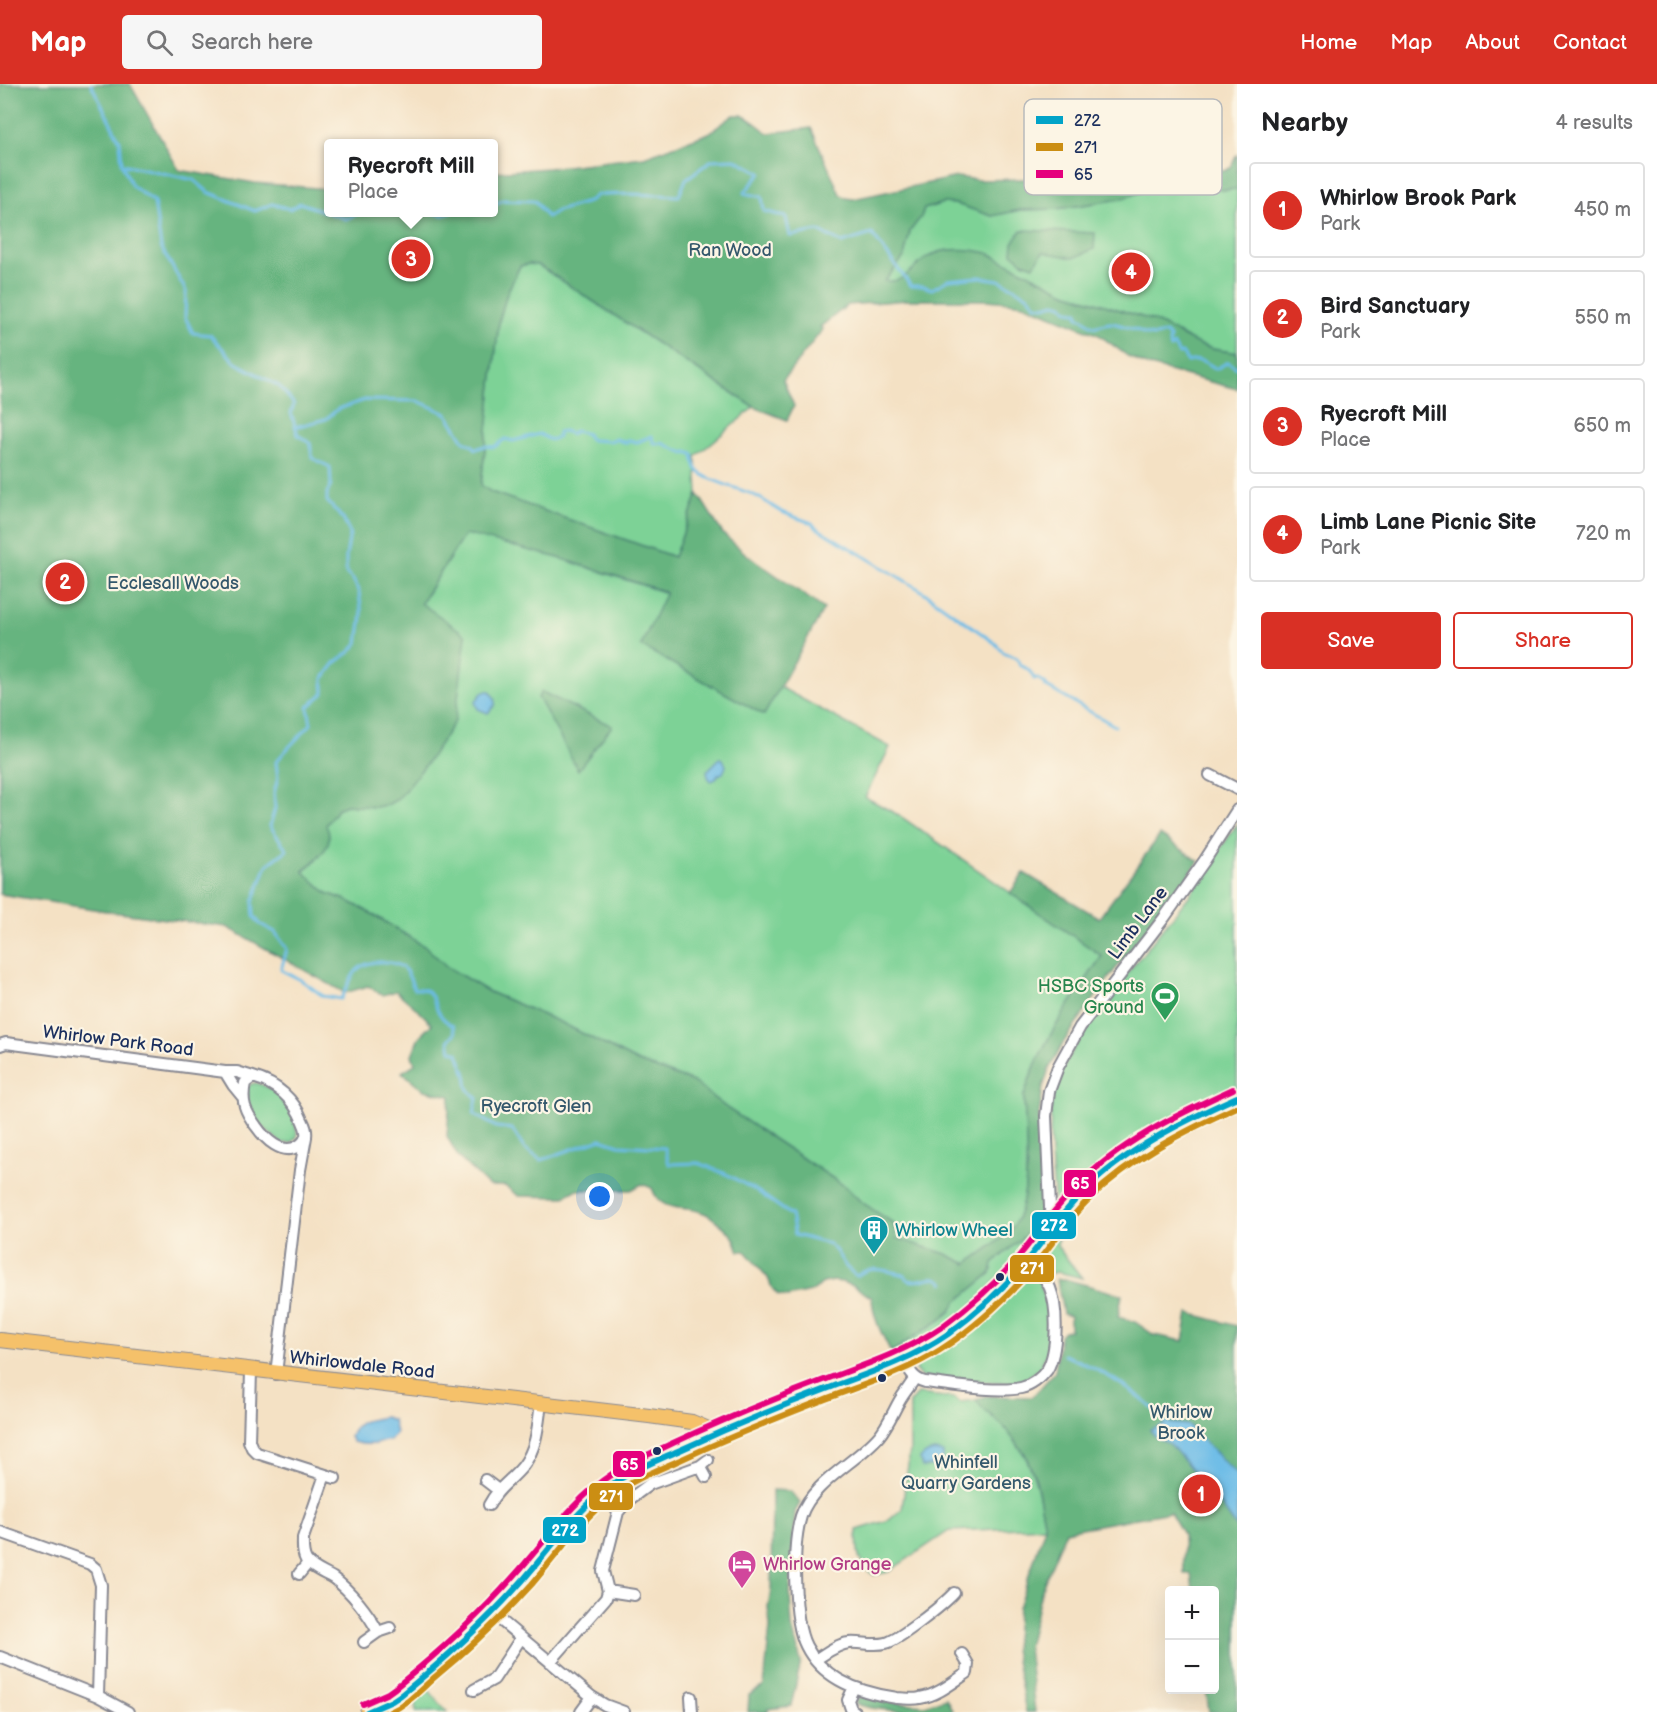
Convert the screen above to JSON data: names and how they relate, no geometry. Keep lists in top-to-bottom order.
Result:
{
  "streets": {
    "main road": ["Whirlowdale Road"],
    "street": ["Limb Lane", "Whirlow Park Road"]
  },
  "crossings": [
    ["Whirlow Park Road", "Whirlowdale Road"]
  ],
  "parks": [
    "Ran Wood",
    "Ecclesall Woods",
    "Ryecroft Glen",
    "Whirlow Brook",
    "Whinfell Quarry Gardens"
  ],
  "places": {
    "sports": ["HSBC Sports Ground"],
    "building": ["Whirlow Wheel"],
    "hotel": ["Whirlow Grange"]
  },
  "lines": ["transit line 65", "transit line 272", "transit line 271"],
  "legend": ["272", "271", "65"],
  "page": {
    "header": "Map",
    "search": "Search here",
    "nav": [
      "Home",
      "Map",
      "About",
      "Contact"
    ],
    "heading": ["Nearby", "4 results"],
    "popup": ["Ryecroft Mill", "Place"],
    "list": [
      {
        "mark": "1",
        "name": "Whirlow Brook Park",
        "note": "Park",
        "value": "450 m"
      },
      {
        "mark": "2",
        "name": "Bird Sanctuary",
        "note": "Park",
        "value": "550 m"
      },
      {
        "mark": "3",
        "name": "Ryecroft Mill",
        "note": "Place",
        "value": "650 m"
      },
      {
        "mark": "4",
        "name": "Limb Lane Picnic Site",
        "note": "Park",
        "value": "720 m"
      }
    ],
    "pins": [
      "3",
      "4",
      "2",
      "1"
    ],
    "buttons": ["Save", "Share"],
    "map_buttons": ["+", "−"]
  }
}
